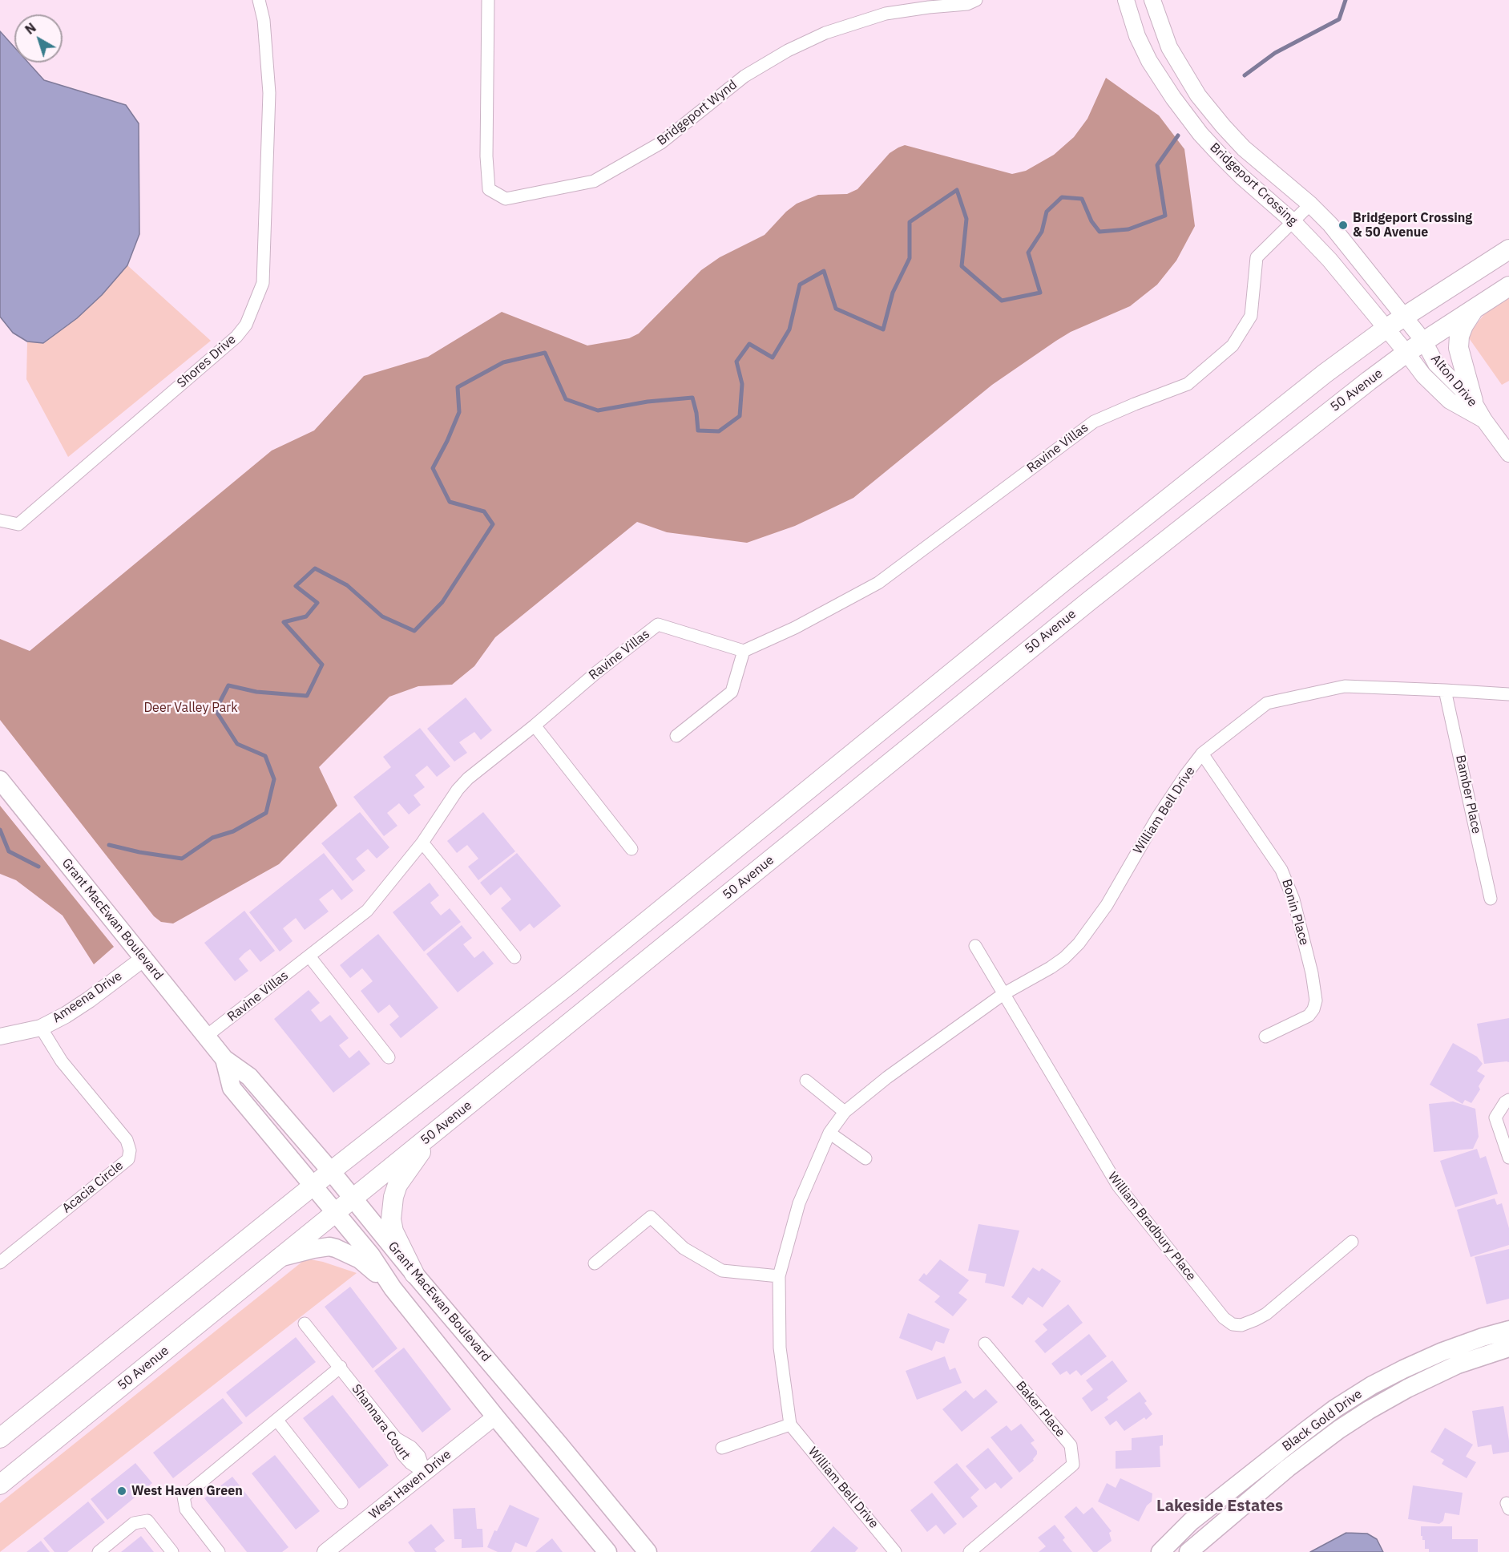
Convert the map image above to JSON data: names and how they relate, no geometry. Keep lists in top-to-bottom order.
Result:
{
  "streets": {
    "main road": ["50 Avenue", "Grant MacEwan Boulevard", "Black Gold Drive"],
    "street": [
      "Bridgeport Wynd",
      "Bridgeport Crossing",
      "Shores Drive",
      "Alton Drive",
      "Ravine Villas",
      "Bamber Place",
      "William Bell Drive",
      "Bonin Place",
      "Ameena Drive",
      "Acacia Circle",
      "William Bradbury Place",
      "Baker Place",
      "Shannara Court",
      "West Haven Drive"
    ]
  },
  "crossings": [
    ["Bridgeport Crossing", "Alton Drive"],
    ["Bridgeport Crossing", "50 Avenue"],
    ["Bridgeport Crossing", "Ravine Villas"],
    ["Alton Drive", "50 Avenue"],
    ["50 Avenue", "Grant MacEwan Boulevard"],
    ["Ravine Villas", "Grant MacEwan Boulevard"],
    ["Bamber Place", "William Bell Drive"],
    ["William Bell Drive", "Bonin Place"],
    ["William Bell Drive", "William Bradbury Place"],
    ["Grant MacEwan Boulevard", "Ameena Drive"],
    ["Grant MacEwan Boulevard", "West Haven Drive"],
    ["Ameena Drive", "Acacia Circle"],
    ["Shannara Court", "West Haven Drive"]
  ],
  "districts": ["Lakeside Estates"],
  "parks": ["Deer Valley Park"],
  "places": ["Bridgeport Crossing & 50 Avenue", "West Haven Green"],
  "north": "top left"
}
